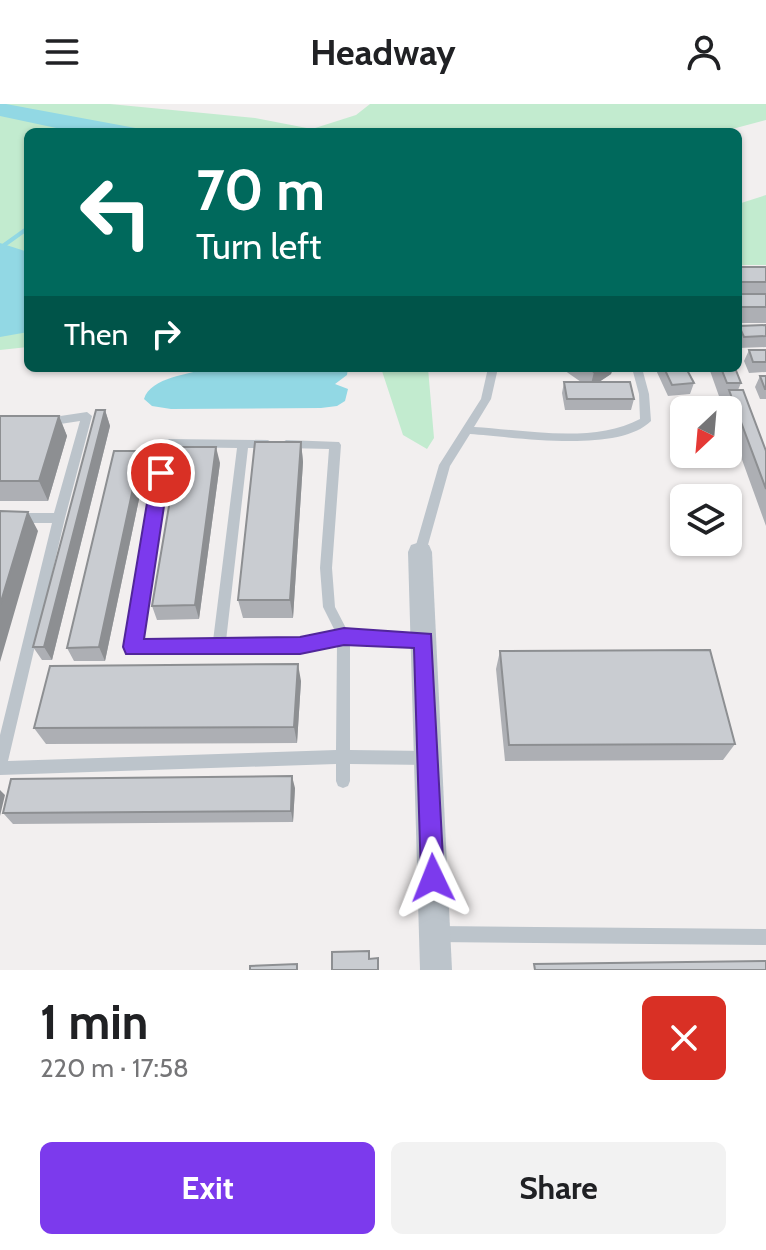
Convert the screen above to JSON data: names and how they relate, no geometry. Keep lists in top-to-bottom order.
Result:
{
  "north": "bottom left",
  "page": {
    "header": "Headway",
    "turn": ["70 m", "Turn left"],
    "then": "Then",
    "heading": ["1 min", "220 m · 17:58"],
    "buttons": ["Exit", "Share"]
  }
}
